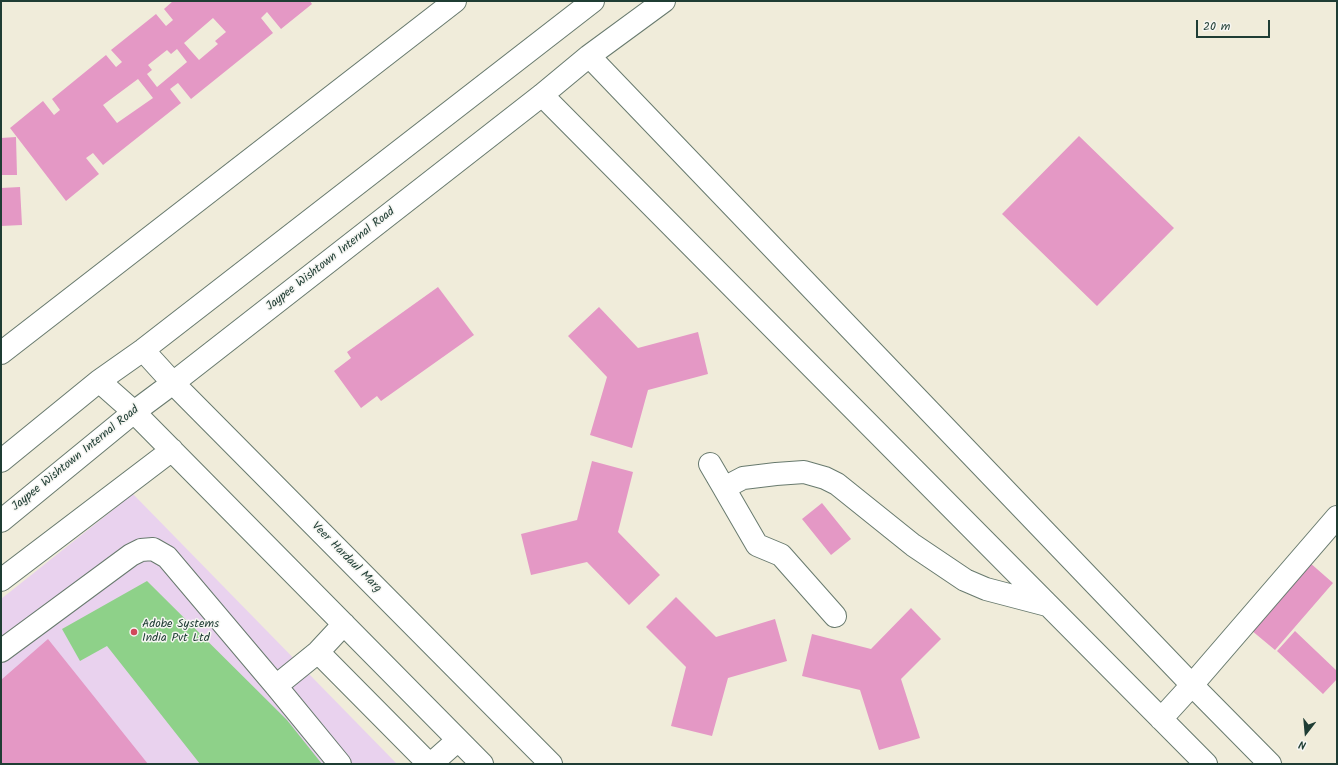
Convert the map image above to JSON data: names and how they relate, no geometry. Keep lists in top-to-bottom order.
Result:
{
  "streets": {
    "street": ["Jaypee Wishtown Internal Road", "Veer Hardaul Marg"]
  },
  "crossings": [
    ["Jaypee Wishtown Internal Road", "Veer Hardaul Marg"]
  ],
  "places": ["Adobe Systems India Pvt Ltd"],
  "scale_bar": "20 m",
  "north": "bottom"
}
